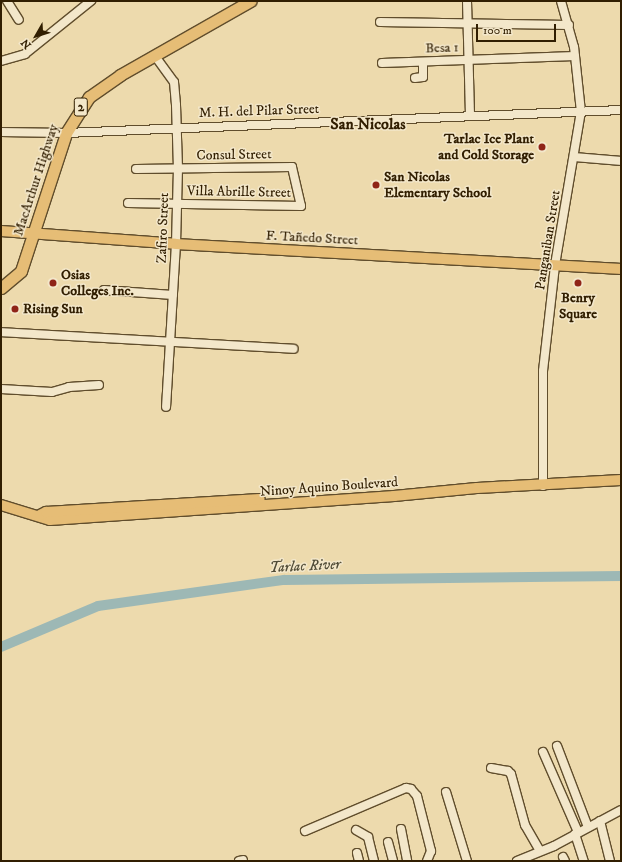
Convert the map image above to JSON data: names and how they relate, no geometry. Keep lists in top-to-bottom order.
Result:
{
  "streets": {
    "highway": ["2", "MacArthur Highway"],
    "main road": ["F. Tañedo Street", "Ninoy Aquino Boulevard"],
    "street": [
      "Besa 1",
      "M. H. del Pilar Street",
      "Consul Street",
      "Villa Abrille Street",
      "Zafiro Street",
      "Panganiban Street"
    ]
  },
  "crossings": [
    ["Besa 1", "Panganiban Street"],
    ["M. H. del Pilar Street", "MacArthur Highway"],
    ["M. H. del Pilar Street", "Zafiro Street"],
    ["M. H. del Pilar Street", "Panganiban Street"],
    ["Consul Street", "Villa Abrille Street"],
    ["Consul Street", "Zafiro Street"],
    ["MacArthur Highway", "Zafiro Street"],
    ["MacArthur Highway", "F. Tañedo Street"],
    ["Villa Abrille Street", "Zafiro Street"],
    ["Zafiro Street", "F. Tañedo Street"],
    ["F. Tañedo Street", "Panganiban Street"],
    ["Panganiban Street", "Ninoy Aquino Boulevard"]
  ],
  "districts": ["San Nicolas"],
  "water": ["Tarlac River"],
  "places": [
    "Tarlac Ice Plant and Cold Storage",
    "San Nicolas Elementary School",
    "Osias Colleges Inc.",
    "Benry Square",
    "Rising Sun"
  ],
  "scale_bar": "100 m",
  "north": "bottom left"
}
